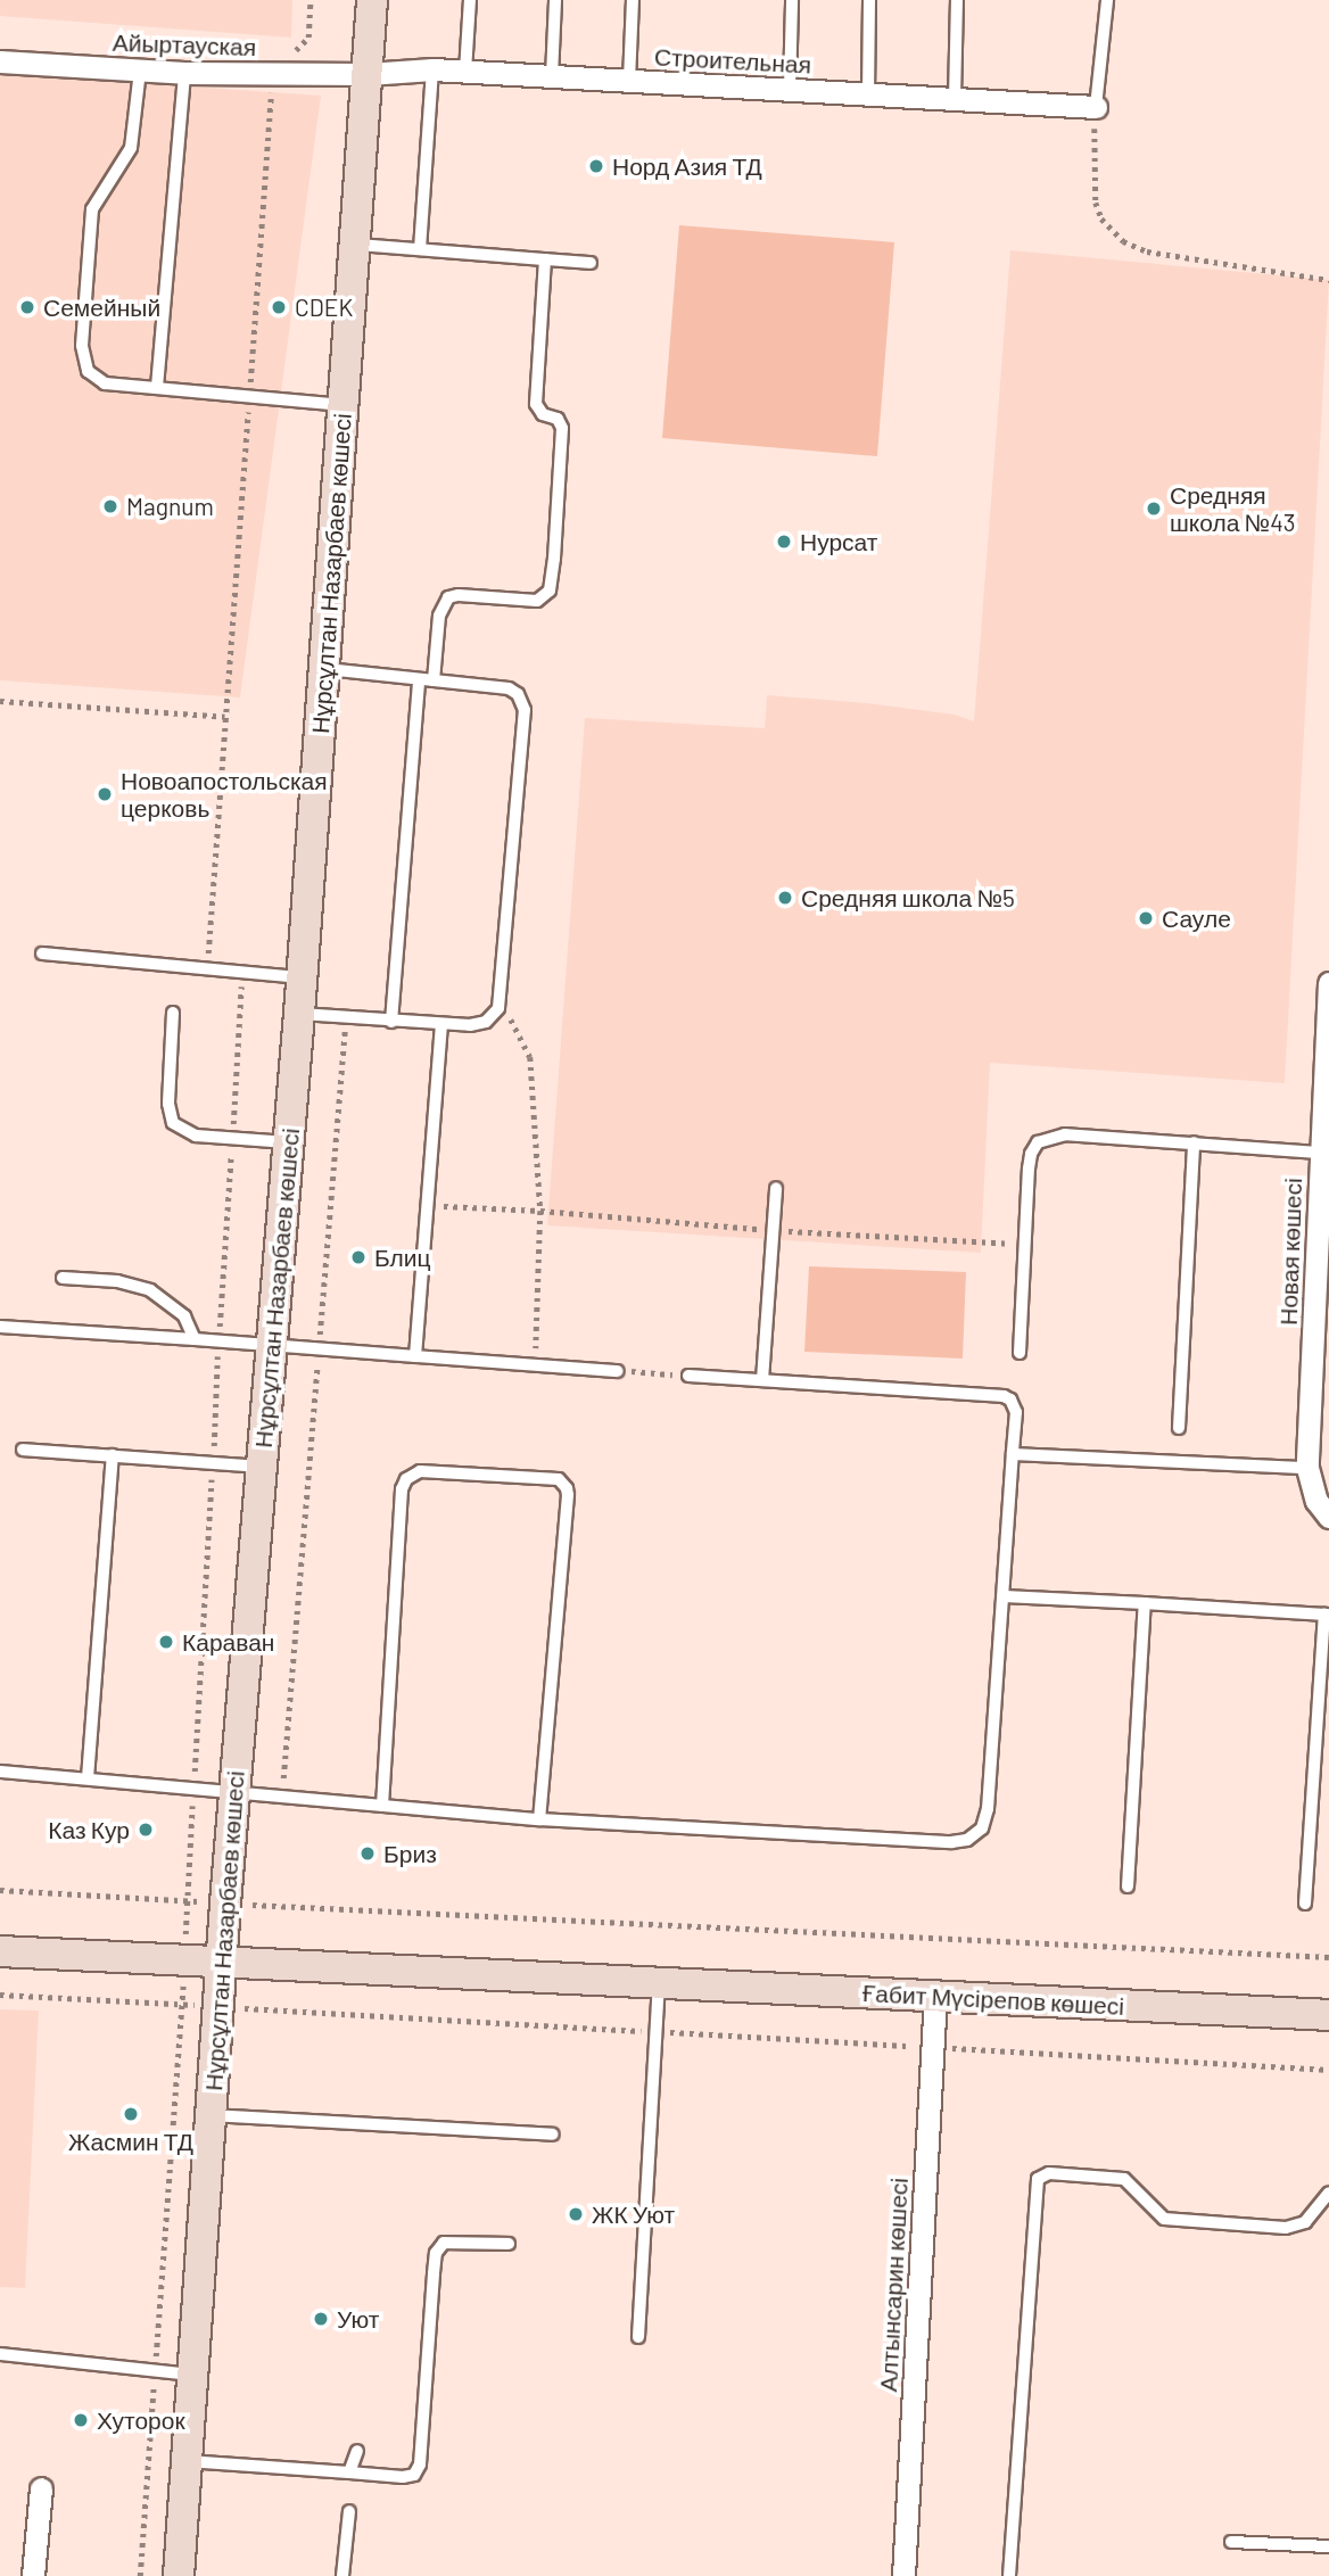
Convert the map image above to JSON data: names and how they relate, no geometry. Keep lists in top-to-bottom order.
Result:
{
  "streets": {
    "main road": ["Нұрсұлтан Назарбаев көшесі", "Ғабит Мүсірепов көшесі"],
    "street": [
      "Айыртауская",
      "Строительная",
      "Новая көшесі",
      "Алтынсарин көшесі"
    ]
  },
  "crossings": [
    ["Айыртауская", "Строительная"],
    ["Айыртауская", "Нұрсұлтан Назарбаев көшесі"],
    ["Строительная", "Нұрсұлтан Назарбаев көшесі"],
    ["Нұрсұлтан Назарбаев көшесі", "Ғабит Мүсірепов көшесі"],
    ["Ғабит Мүсірепов көшесі", "Алтынсарин көшесі"]
  ],
  "places": [
    "Норд Азия ТД",
    "Семейный",
    "CDEK",
    "Magnum",
    "Средняя школа №43",
    "Нурсат",
    "Новоапостольская церковь",
    "Средняя школа №5",
    "Сауле",
    "Блиц",
    "Караван",
    "Каз Кур",
    "Бриз",
    "Жасмин ТД",
    "ЖК Уют",
    "Уют",
    "Хуторок"
  ]
}
